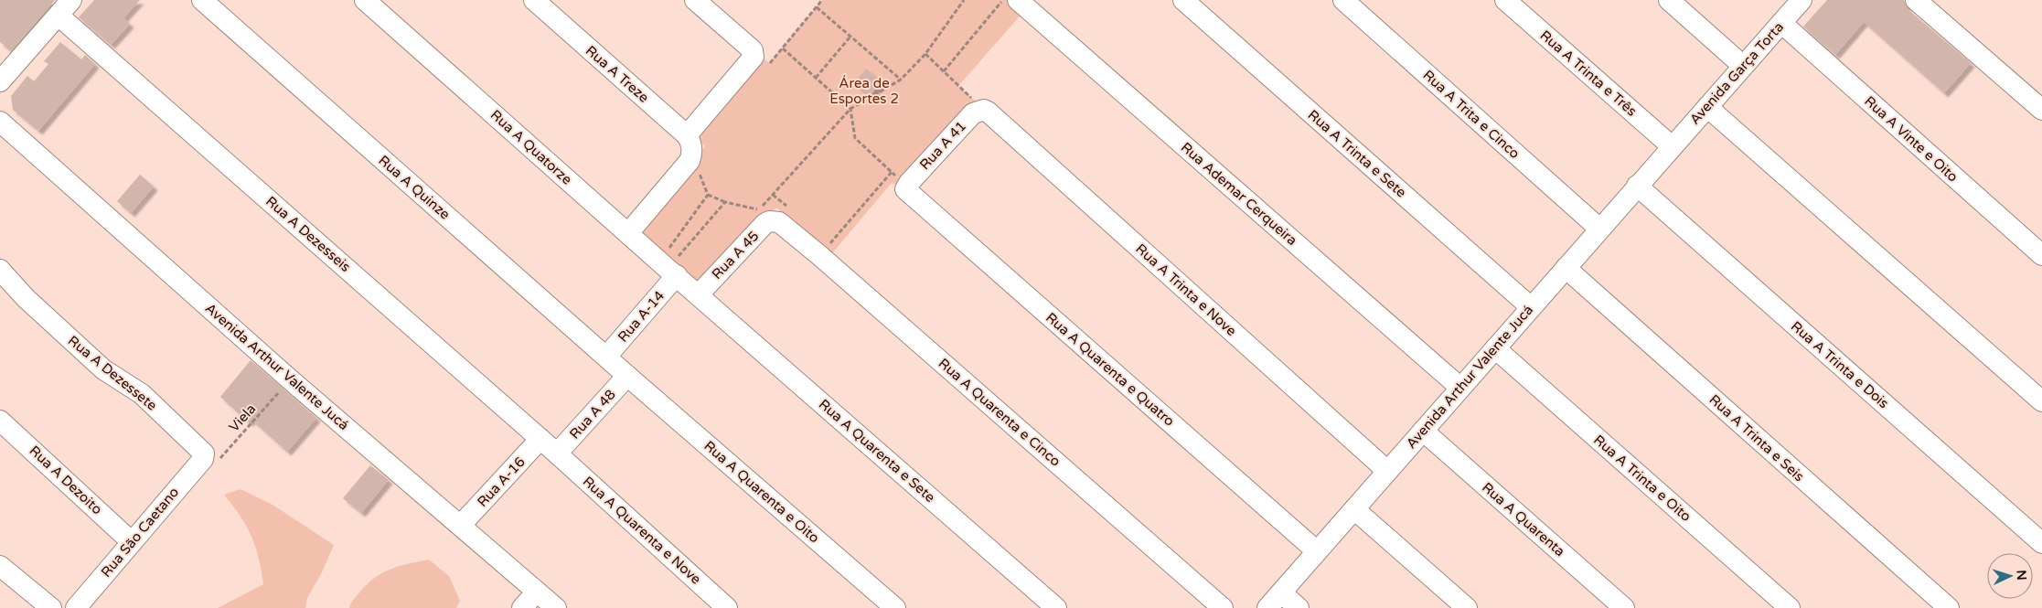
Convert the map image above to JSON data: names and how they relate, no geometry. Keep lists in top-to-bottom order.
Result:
{
  "streets": {
    "street": [
      "Rua A Trinta e Três",
      "Avenida Garça Torta",
      "Rua A Treze",
      "Rua A Trita e Cinco",
      "Rua A Vinte e Oito",
      "Rua A 41",
      "Rua A Quatorze",
      "Rua A Trinta e Sete",
      "Rua A Quinze",
      "Rua Ademar Cerqueira",
      "Rua A Dezesseis",
      "Rua A 45",
      "Rua A Trinta e Nove",
      "Rua A-14",
      "Rua A Trinta e Dois",
      "Avenida Arthur Valente Jucá",
      "Rua A Quarenta e Quatro",
      "Rua A Dezessete",
      "Rua A Quarenta e Cinco",
      "Rua A 48",
      "Rua A Trinta e Seis",
      "Rua A Quarenta e Sete",
      "Rua A Trinta e Oito",
      "Rua A Dezoito",
      "Rua A-16",
      "Rua A Quarenta e Oito",
      "Rua A Quarenta",
      "Rua A Quarenta e Nove",
      "Rua São Caetano"
    ],
    "path": ["Viela"]
  },
  "crossings": [
    ["Rua A Trinta e Três", "Avenida Garça Torta"],
    ["Rua A Trinta e Três", "Avenida Arthur Valente Jucá"],
    ["Avenida Garça Torta", "Rua A Vinte e Oito"],
    ["Avenida Garça Torta", "Avenida Arthur Valente Jucá"],
    ["Rua A Trita e Cinco", "Avenida Arthur Valente Jucá"],
    ["Rua A 41", "Rua A Trinta e Nove"],
    ["Rua A 41", "Rua A Quarenta e Quatro"],
    ["Rua A Quatorze", "Rua A 45"],
    ["Rua A Quatorze", "Rua A-14"],
    ["Rua A Quatorze", "Rua A Quarenta e Sete"],
    ["Rua A Trinta e Sete", "Avenida Arthur Valente Jucá"],
    ["Rua A Quinze", "Rua A-14"],
    ["Rua A Quinze", "Rua A 48"],
    ["Rua A Quinze", "Rua A Quarenta e Oito"],
    ["Rua Ademar Cerqueira", "Avenida Arthur Valente Jucá"],
    ["Rua A Dezesseis", "Rua A 48"],
    ["Rua A Dezesseis", "Rua A-16"],
    ["Rua A Dezesseis", "Rua A Quarenta e Nove"],
    ["Rua A 45", "Rua A Quarenta e Cinco"],
    ["Rua A 45", "Rua A Quarenta e Sete"],
    ["Rua A Trinta e Nove", "Avenida Arthur Valente Jucá"],
    ["Rua A Trinta e Dois", "Avenida Arthur Valente Jucá"],
    ["Avenida Arthur Valente Jucá", "Rua A Quarenta e Quatro"],
    ["Avenida Arthur Valente Jucá", "Viela"],
    ["Avenida Arthur Valente Jucá", "Rua A Trinta e Seis"],
    ["Avenida Arthur Valente Jucá", "Rua A Trinta e Oito"],
    ["Avenida Arthur Valente Jucá", "Rua A-16"],
    ["Avenida Arthur Valente Jucá", "Rua A Quarenta"],
    ["Rua A Dezessete", "Viela"],
    ["Rua A Dezessete", "Rua São Caetano"],
    ["Rua A 48", "Rua A Quarenta e Oito"],
    ["Rua A 48", "Rua A Quarenta e Nove"],
    ["Viela", "Rua São Caetano"],
    ["Rua A Dezoito", "Rua São Caetano"]
  ],
  "parks": ["Área de Esportes 2"],
  "north": "right"
}
